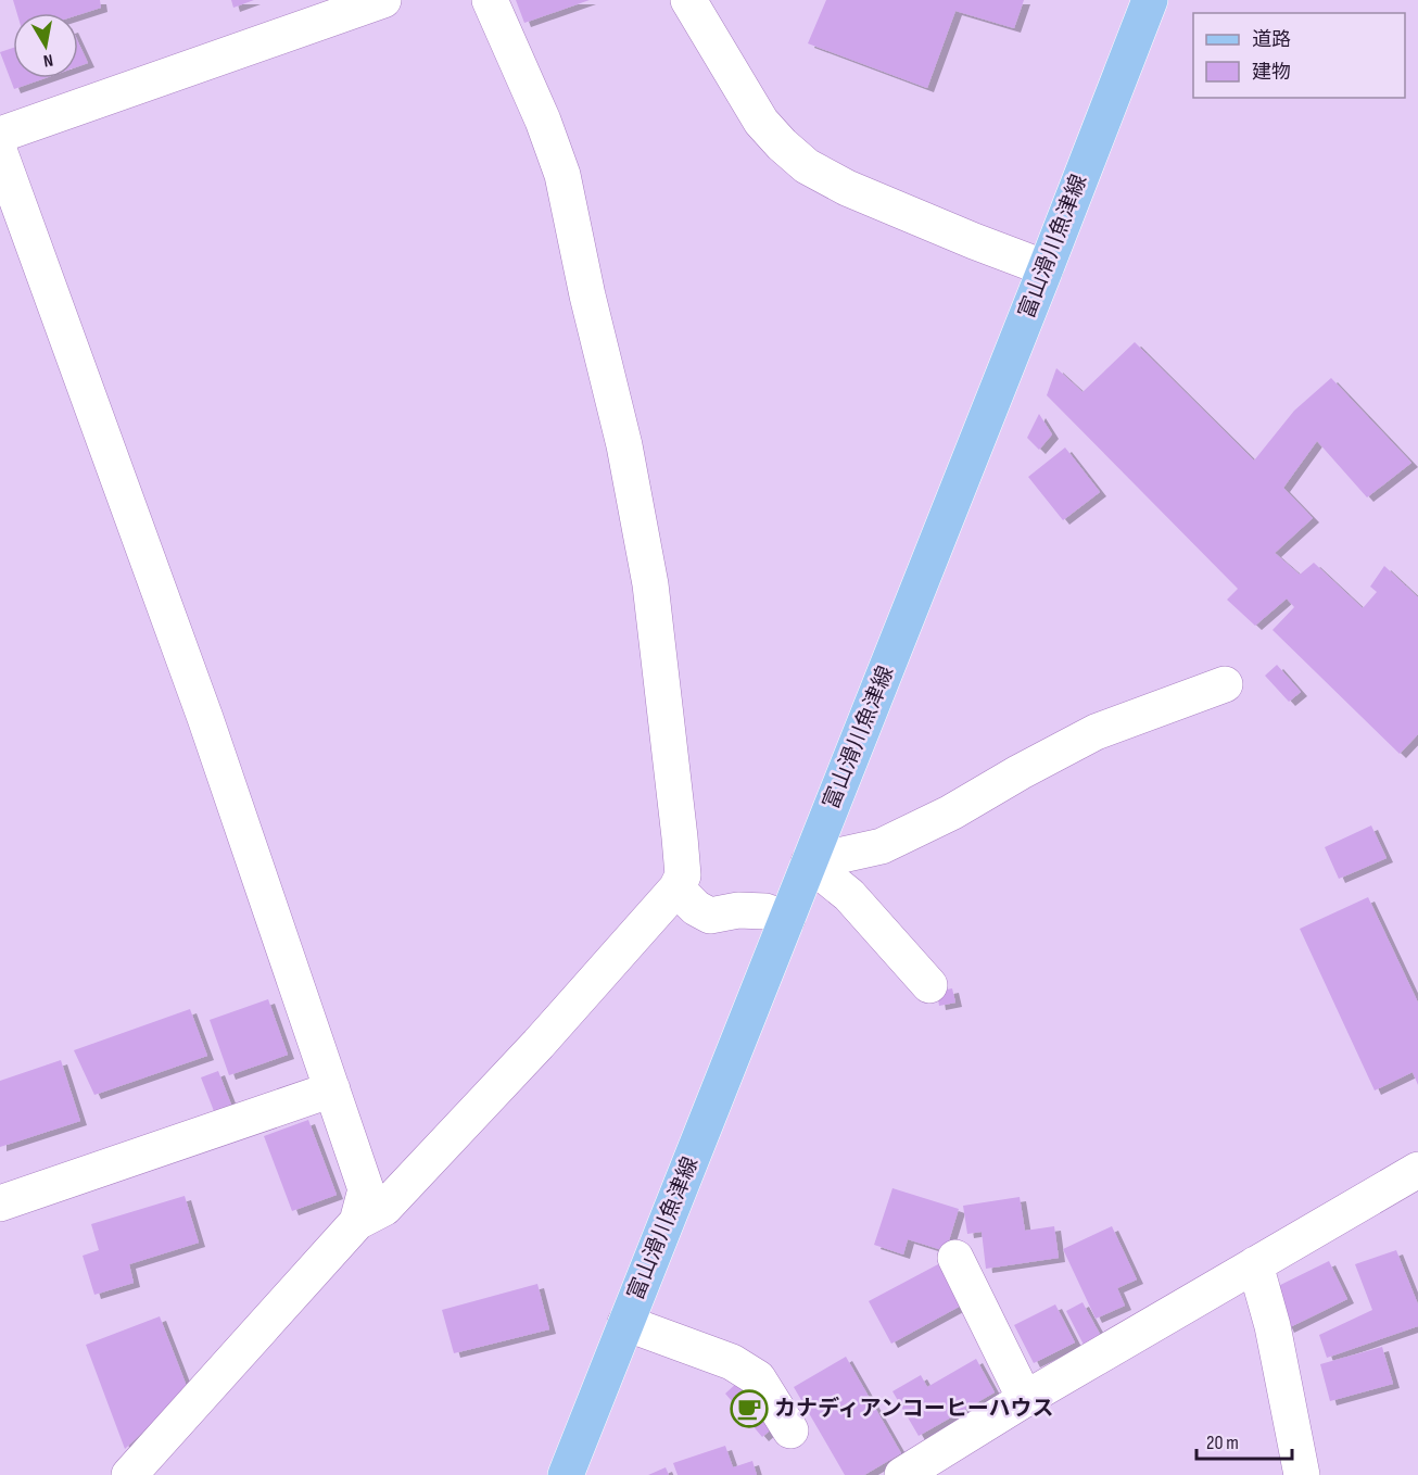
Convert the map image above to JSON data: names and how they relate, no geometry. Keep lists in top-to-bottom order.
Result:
{
  "streets": {
    "main road": ["富山滑川魚津線"]
  },
  "places": {
    "cafe": ["カナディアンコーヒーハウス"]
  },
  "legend": ["道路", "建物"],
  "scale_bar": "20 m",
  "north": "bottom"
}
